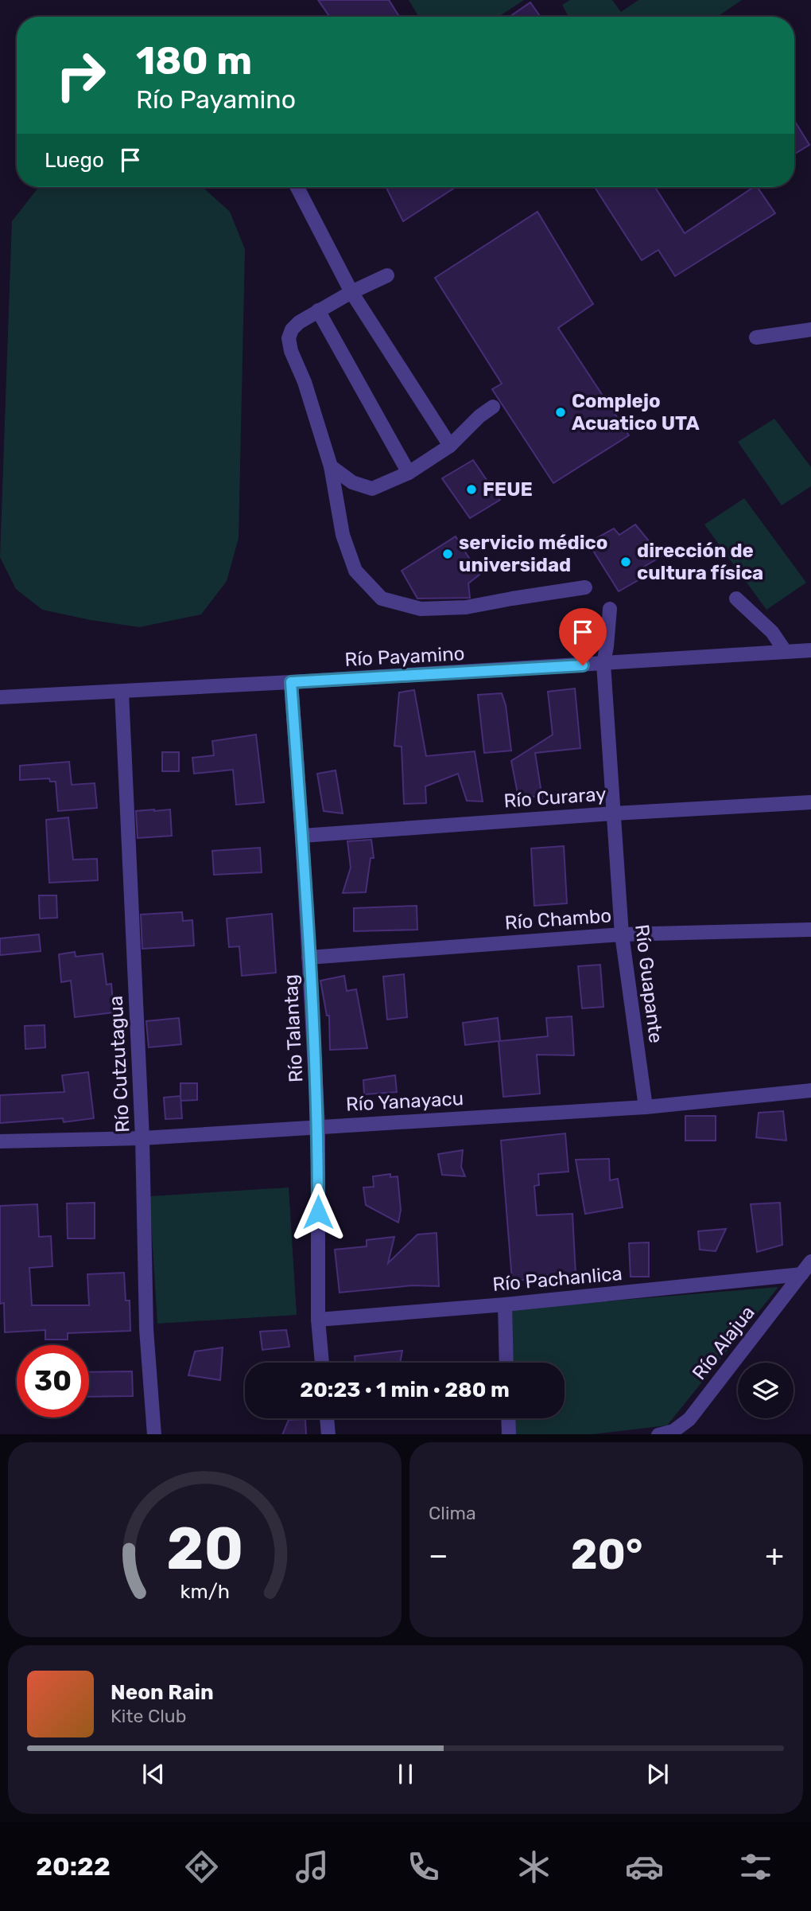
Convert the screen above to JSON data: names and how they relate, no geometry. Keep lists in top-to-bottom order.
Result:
{
  "streets": {
    "street": [
      "Río Payamino",
      "Río Curaray",
      "Río Chambo",
      "Río Guapante",
      "Río Talantag",
      "Río Cutzutagua",
      "Río Yanayacu",
      "Río Pachanlica",
      "Río Alajua"
    ]
  },
  "crossings": [
    ["Río Payamino", "Río Guapante"],
    ["Río Payamino", "Río Talantag"],
    ["Río Payamino", "Río Cutzutagua"],
    ["Río Curaray", "Río Guapante"],
    ["Río Curaray", "Río Talantag"],
    ["Río Chambo", "Río Guapante"],
    ["Río Chambo", "Río Talantag"],
    ["Río Guapante", "Río Yanayacu"],
    ["Río Talantag", "Río Yanayacu"],
    ["Río Talantag", "Río Pachanlica"],
    ["Río Cutzutagua", "Río Yanayacu"],
    ["Río Pachanlica", "Río Alajua"]
  ],
  "places": [
    "Complejo Acuatico UTA",
    "FEUE",
    "servicio médico universidad",
    "dirección de cultura física"
  ],
  "page": {
    "turn": ["180 m", "Río Payamino"],
    "then": "Luego",
    "limit": "30",
    "trip": "20:23 · 1 min · 280 m",
    "tile": "Clima",
    "heat": ["−", "20°", "+"],
    "song": ["Neon Rain", "Kite Club"],
    "tabs": "20:22",
    "gauge": ["20", "km/h"]
  }
}
